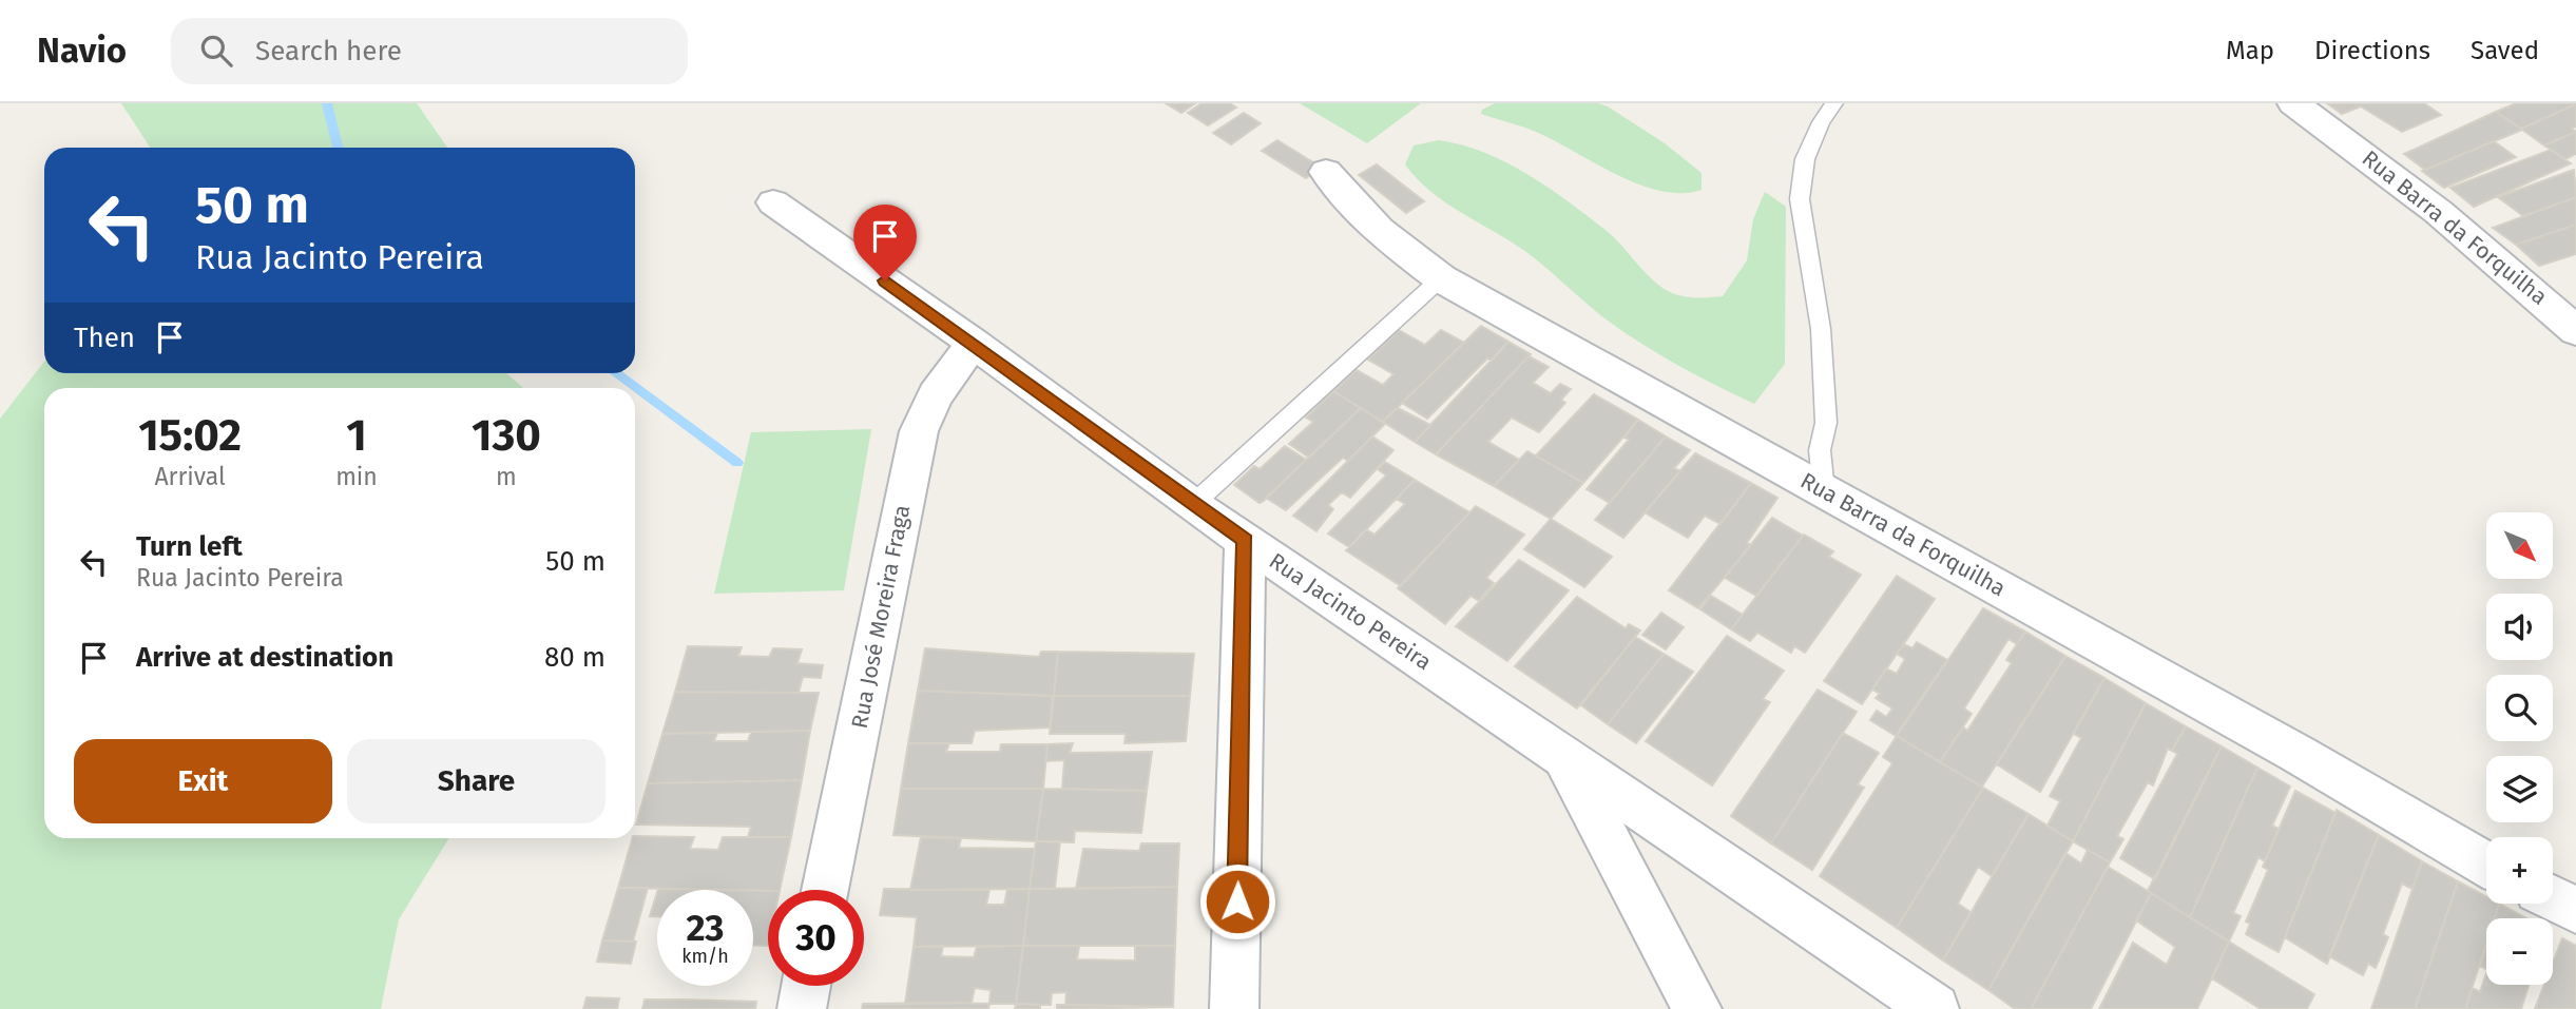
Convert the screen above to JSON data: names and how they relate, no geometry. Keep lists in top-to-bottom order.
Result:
{
  "streets": {
    "street": ["Rua Barra da Forquilha", "Rua Jacinto Pereira", "Rua José Moreira Fraga"]
  },
  "crossings": [
    ["Rua Jacinto Pereira", "Rua José Moreira Fraga"]
  ],
  "north": "bottom right",
  "page": {
    "header": "Navio",
    "search": "Search here",
    "nav": ["Map", "Directions", "Saved"],
    "turn": ["50 m", "Rua Jacinto Pereira"],
    "then": "Then",
    "eta": [
      "15:02",
      "Arrival",
      "1",
      "min",
      "130",
      "m"
    ],
    "map_buttons": ["+", "−"],
    "list": [
      {
        "name": "Turn left",
        "note": "Rua Jacinto Pereira",
        "value": "50 m"
      },
      {
        "name": "Arrive at destination",
        "value": "80 m"
      }
    ],
    "buttons": ["Exit", "Share"],
    "speed": "23 km/h",
    "limit": "30"
  }
}
